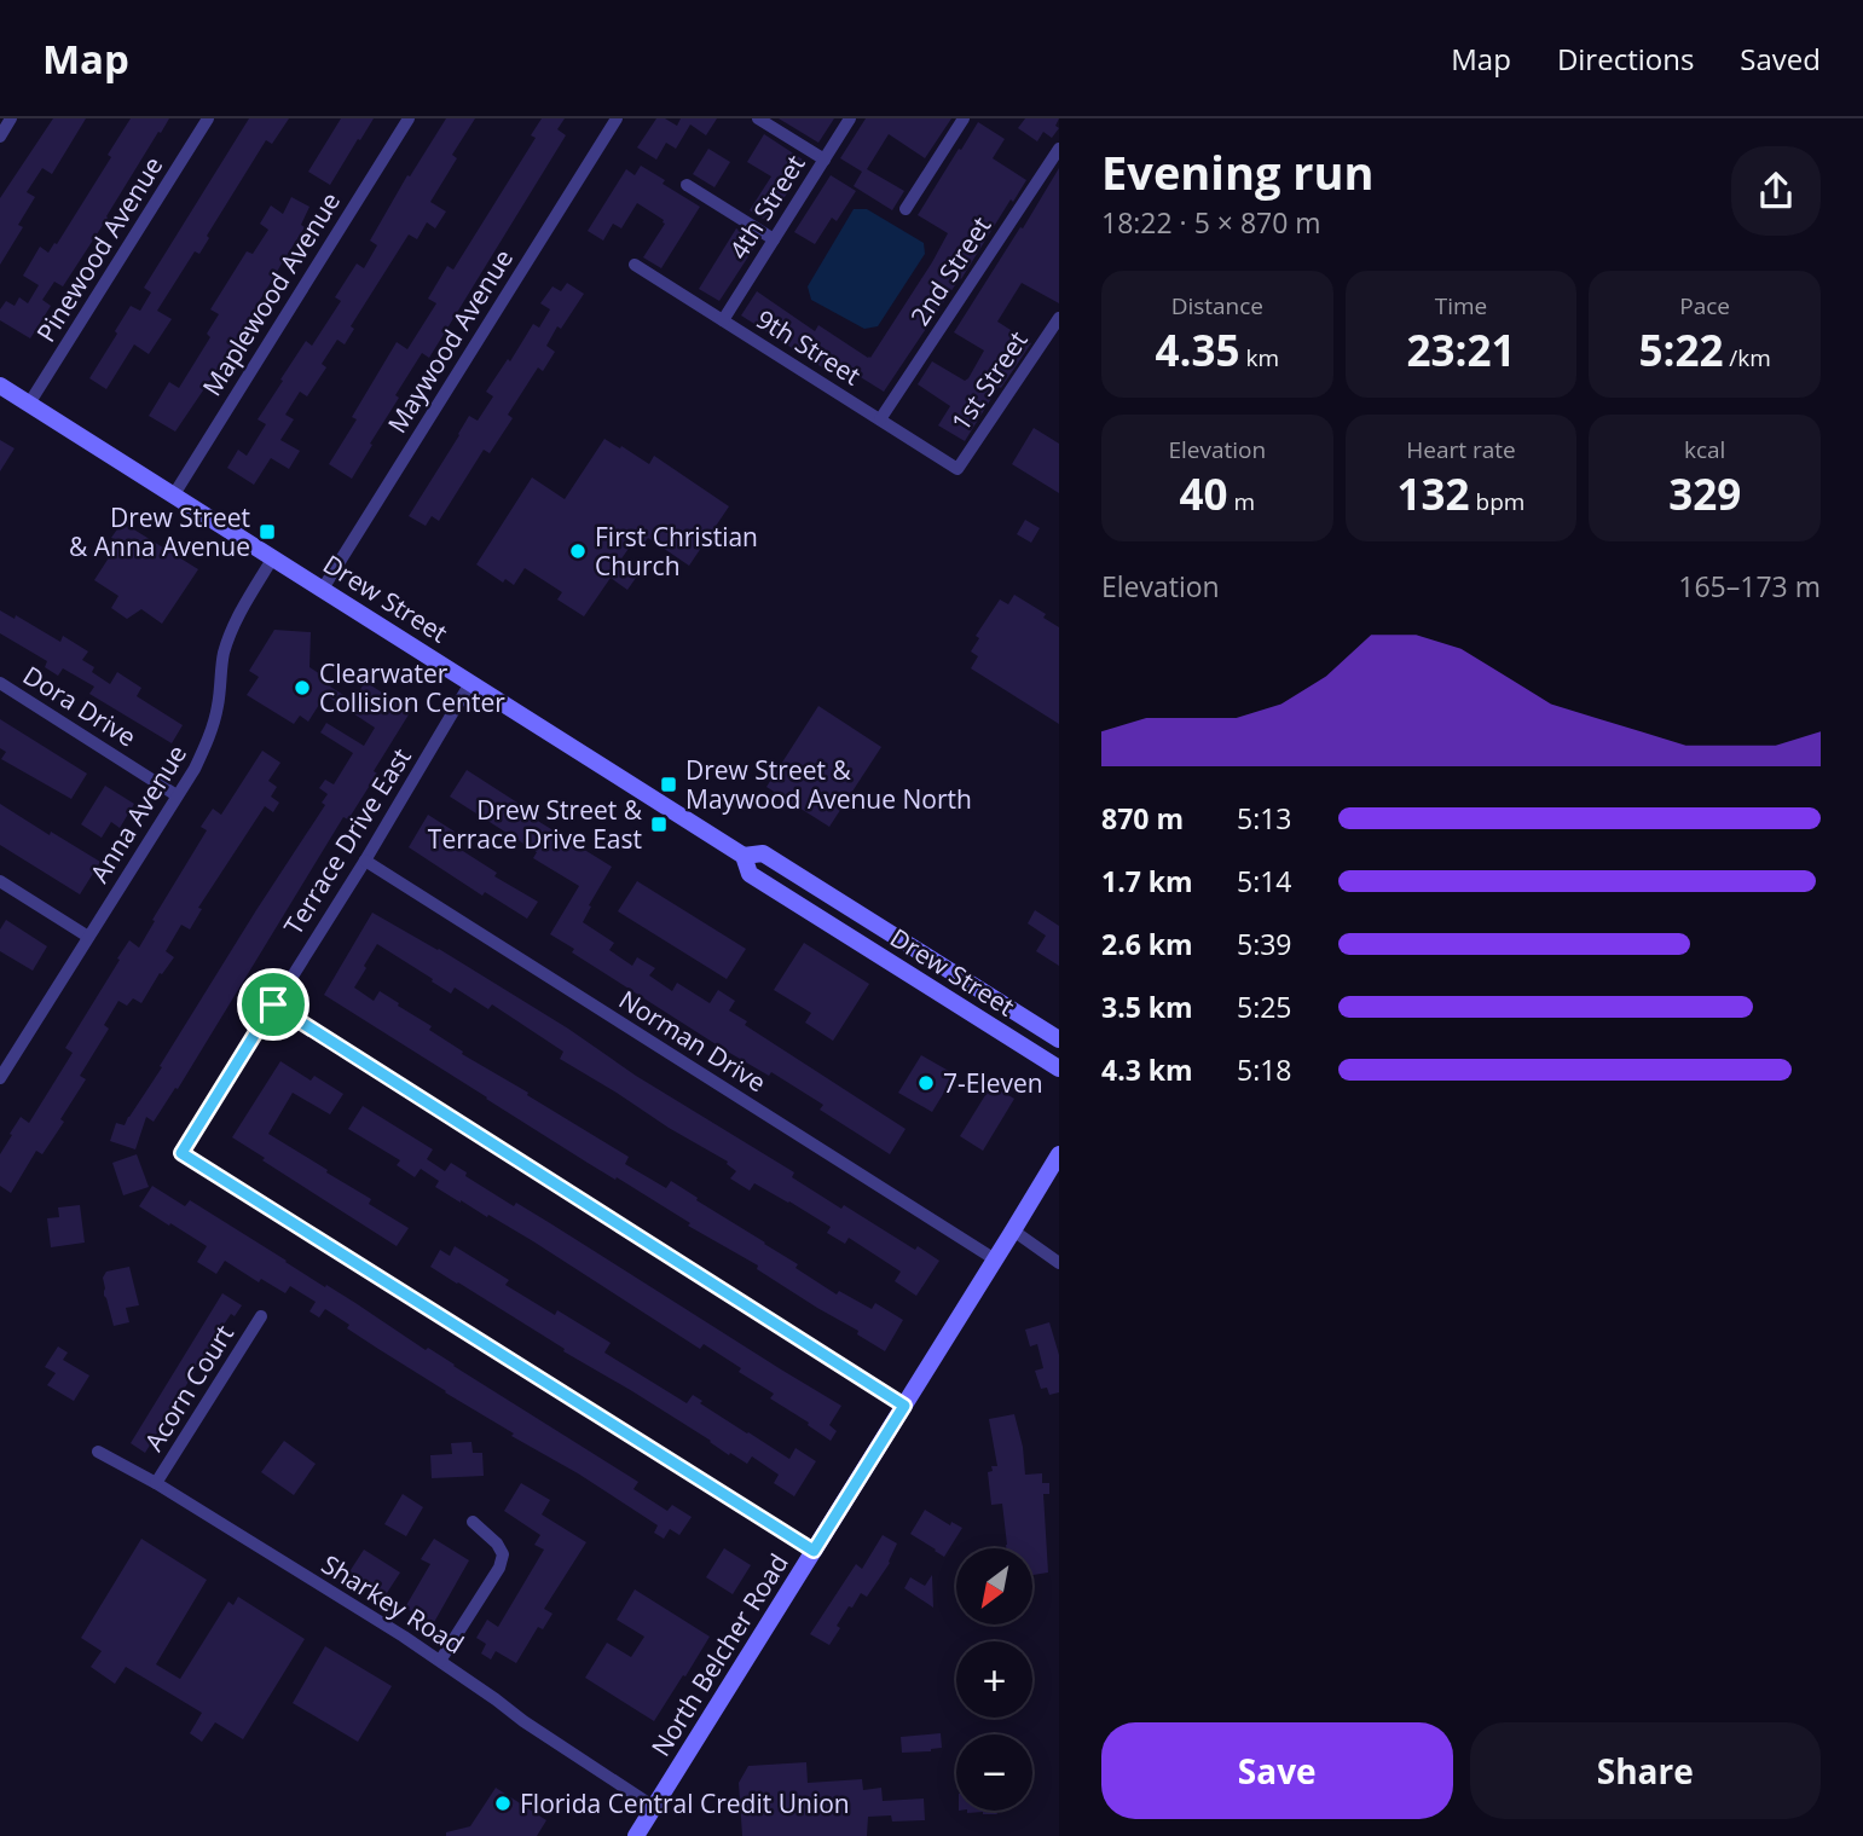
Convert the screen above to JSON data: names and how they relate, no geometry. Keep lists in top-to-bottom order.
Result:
{
  "streets": {
    "main road": ["Drew Street", "North Belcher Road"],
    "street": [
      "4th Street",
      "Pinewood Avenue",
      "2nd Street",
      "Maplewood Avenue",
      "Maywood Avenue",
      "9th Street",
      "1st Street",
      "Dora Drive",
      "Anna Avenue",
      "Terrace Drive East",
      "Norman Drive",
      "Acorn Court",
      "Sharkey Road"
    ]
  },
  "crossings": [
    ["4th Street", "9th Street"],
    ["Pinewood Avenue", "Drew Street"],
    ["2nd Street", "9th Street"],
    ["Maplewood Avenue", "Drew Street"],
    ["Maywood Avenue", "Drew Street"],
    ["9th Street", "1st Street"],
    ["Drew Street", "Anna Avenue"],
    ["Drew Street", "Terrace Drive East"],
    ["Dora Drive", "Anna Avenue"],
    ["Terrace Drive East", "Norman Drive"],
    ["Terrace Drive East", "North Belcher Road"],
    ["Norman Drive", "North Belcher Road"],
    ["Acorn Court", "Sharkey Road"],
    ["Sharkey Road", "North Belcher Road"]
  ],
  "places": {
    "transit": ["Drew Street & Anna Avenue", "Drew Street & Maywood Avenue North", "Drew Street & Terrace Drive East"],
    "other": [
      "First Christian Church",
      "Clearwater Collision Center",
      "7-Eleven",
      "Florida Central Credit Union"
    ]
  },
  "north": "bottom left",
  "page": {
    "header": "Map",
    "nav": ["Map", "Directions", "Saved"],
    "heading": ["Evening run", "18:22 · 5 × 870 m"],
    "stats": [
      ["Distance", "4.35 km"],
      ["Time", "23:21"],
      ["Pace", "5:22 /km"],
      ["Elevation", "40 m"],
      ["Heart rate", "132 bpm"],
      ["kcal", "329"]
    ],
    "chart": ["Elevation", "165–173 m"],
    "list": [
      {
        "name": "870 m",
        "note": "5:13"
      },
      {
        "name": "1.7 km",
        "note": "5:14"
      },
      {
        "name": "2.6 km",
        "note": "5:39"
      },
      {
        "name": "3.5 km",
        "note": "5:25"
      },
      {
        "name": "4.3 km",
        "note": "5:18"
      }
    ],
    "map_buttons": ["+", "−"],
    "buttons": ["Save", "Share"]
  }
}
